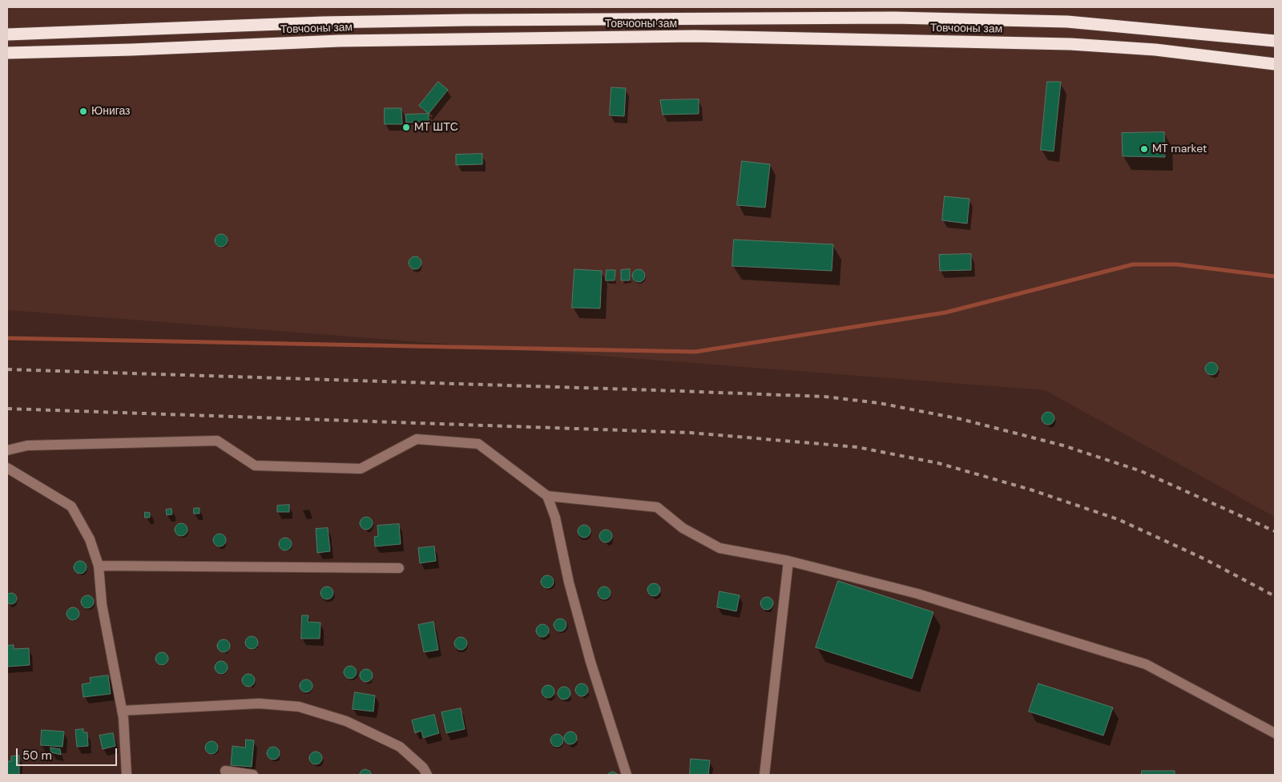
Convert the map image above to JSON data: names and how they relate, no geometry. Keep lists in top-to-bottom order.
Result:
{
  "streets": {
    "highway": ["Товчооны зам"]
  },
  "places": ["Юнигаз", "MT ШТС", "MT market"],
  "scale_bar": "50 m"
}
